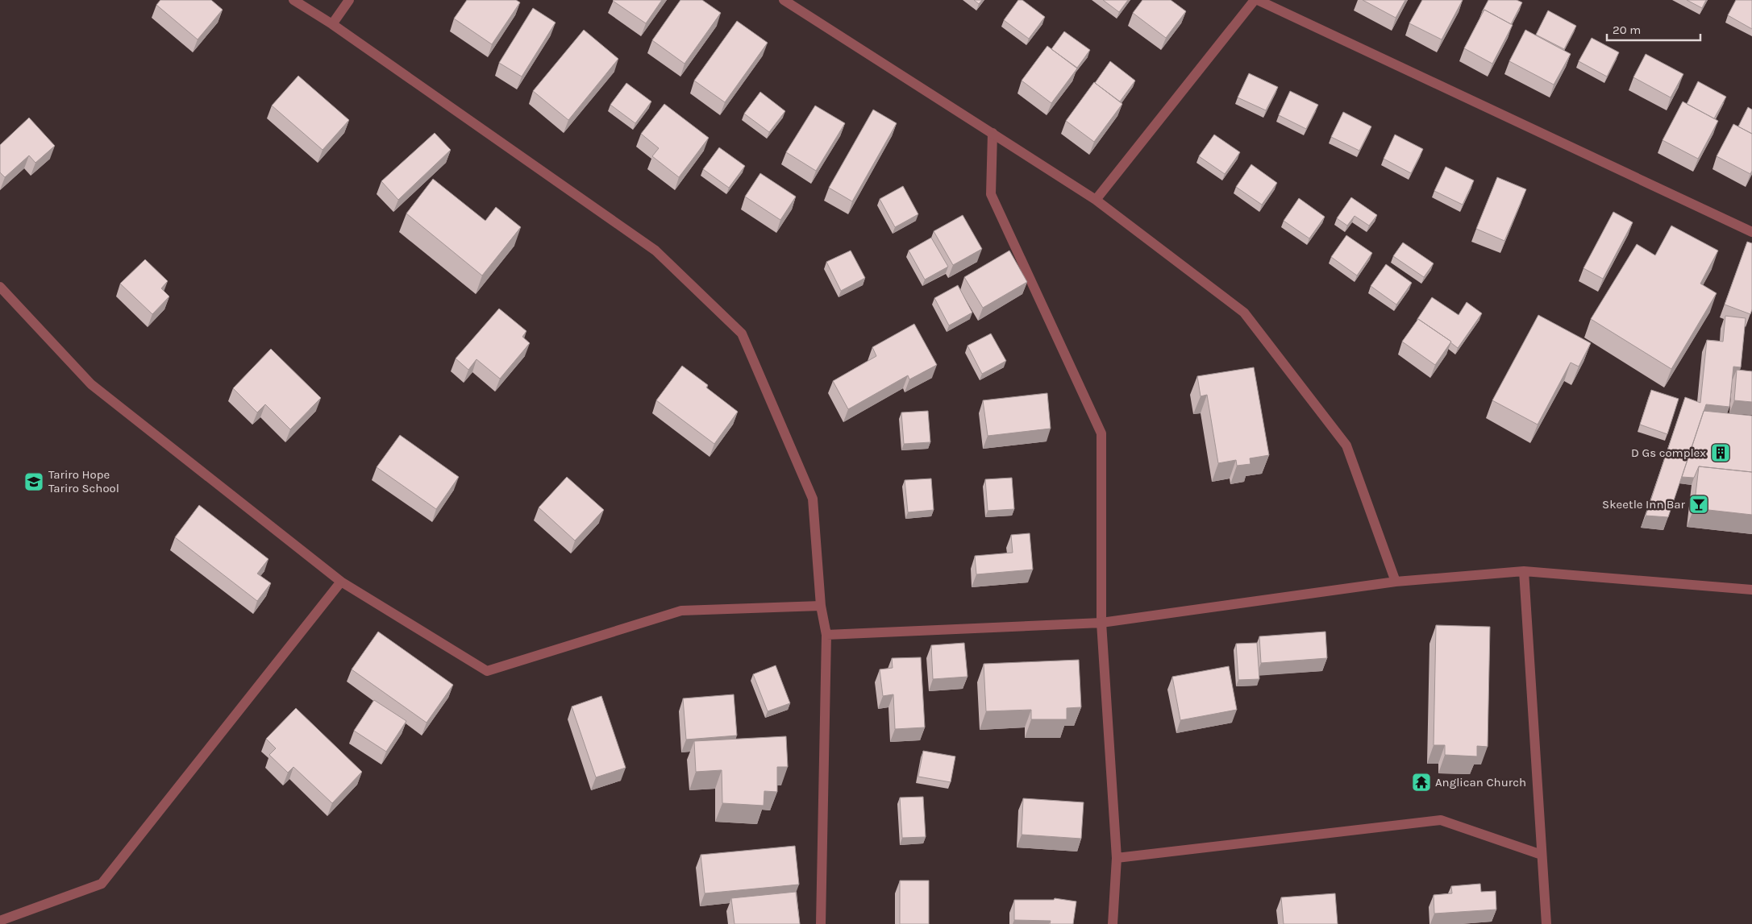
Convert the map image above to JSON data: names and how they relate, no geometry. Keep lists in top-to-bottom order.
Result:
{
  "places": {
    "building": ["D Gs complex"],
    "school or university": ["Tariro Hope Tariro School"],
    "bar": ["Skeetle Inn Bar"],
    "temple": ["Anglican Church"]
  },
  "scale_bar": "20 m"
}
